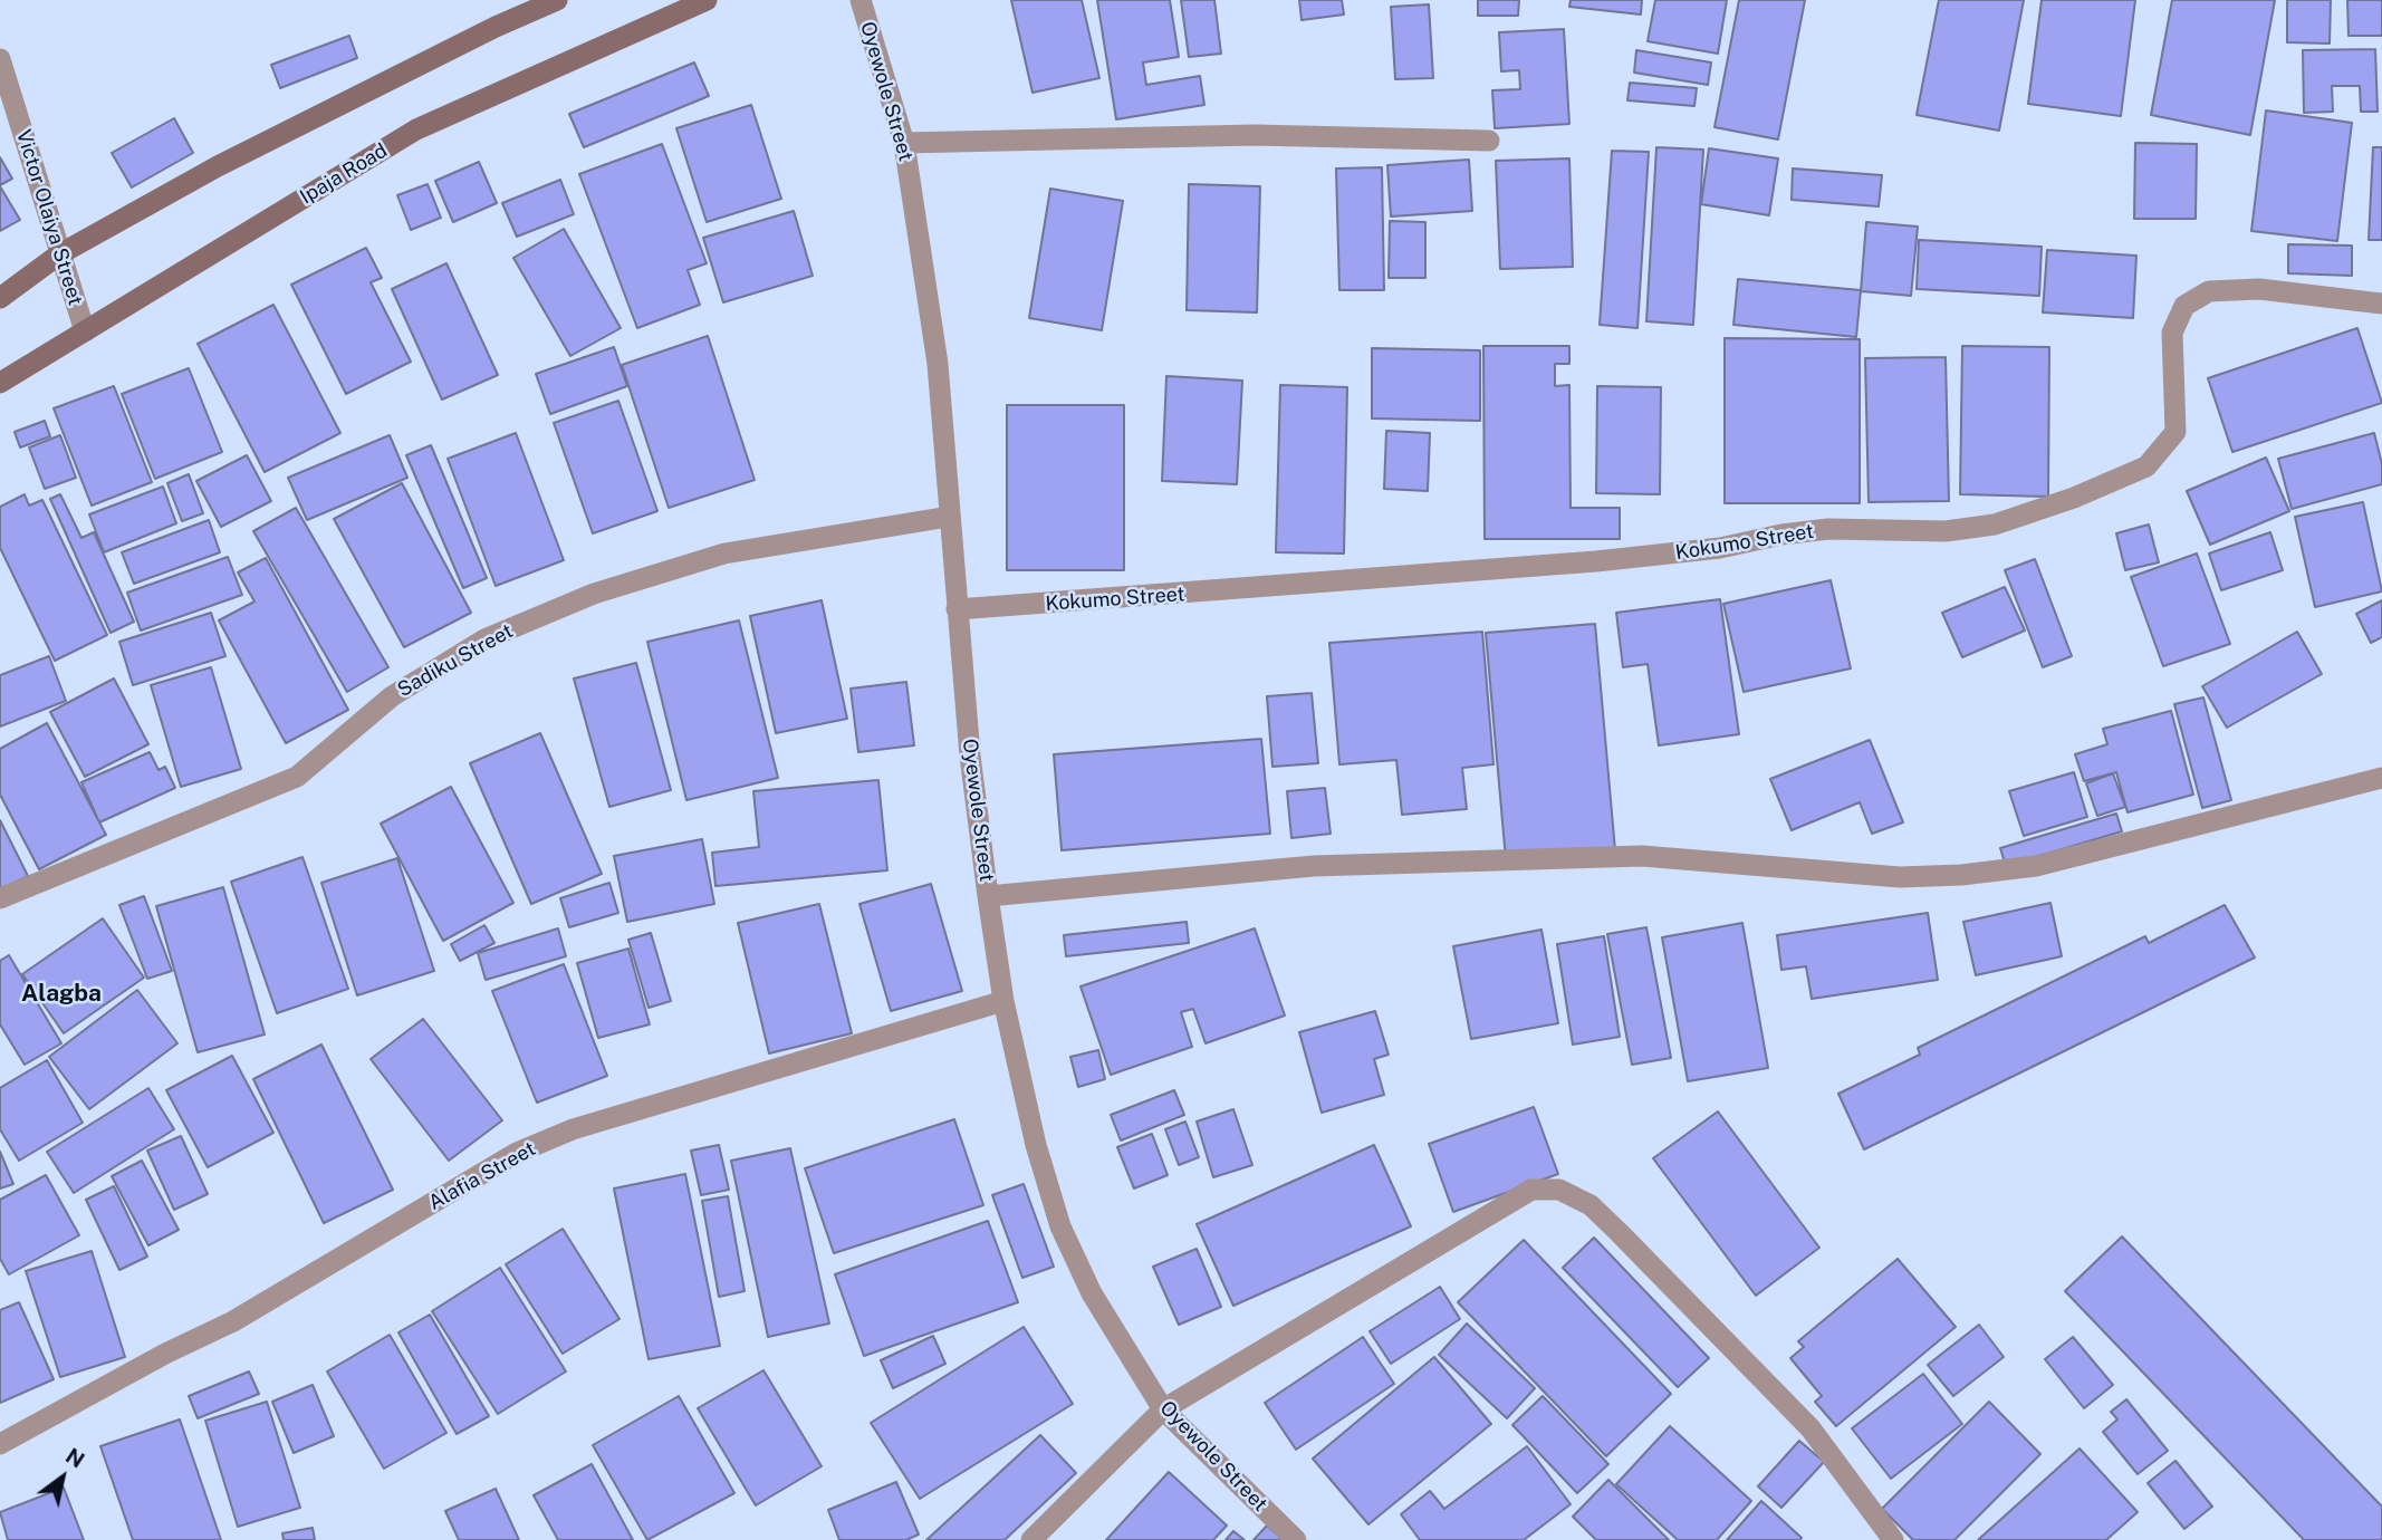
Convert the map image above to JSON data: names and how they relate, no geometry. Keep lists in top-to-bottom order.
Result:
{
  "streets": {
    "main road": ["Ipaja Road"],
    "street": [
      "Oyewole Street",
      "Victor Olaiya Street",
      "Kokumo Street",
      "Sadiku Street",
      "Alafia Street"
    ]
  },
  "crossings": [
    ["Oyewole Street", "Kokumo Street"],
    ["Oyewole Street", "Sadiku Street"],
    ["Oyewole Street", "Alafia Street"],
    ["Ipaja Road", "Victor Olaiya Street"]
  ],
  "districts": ["Alagba"],
  "north": "top right"
}
